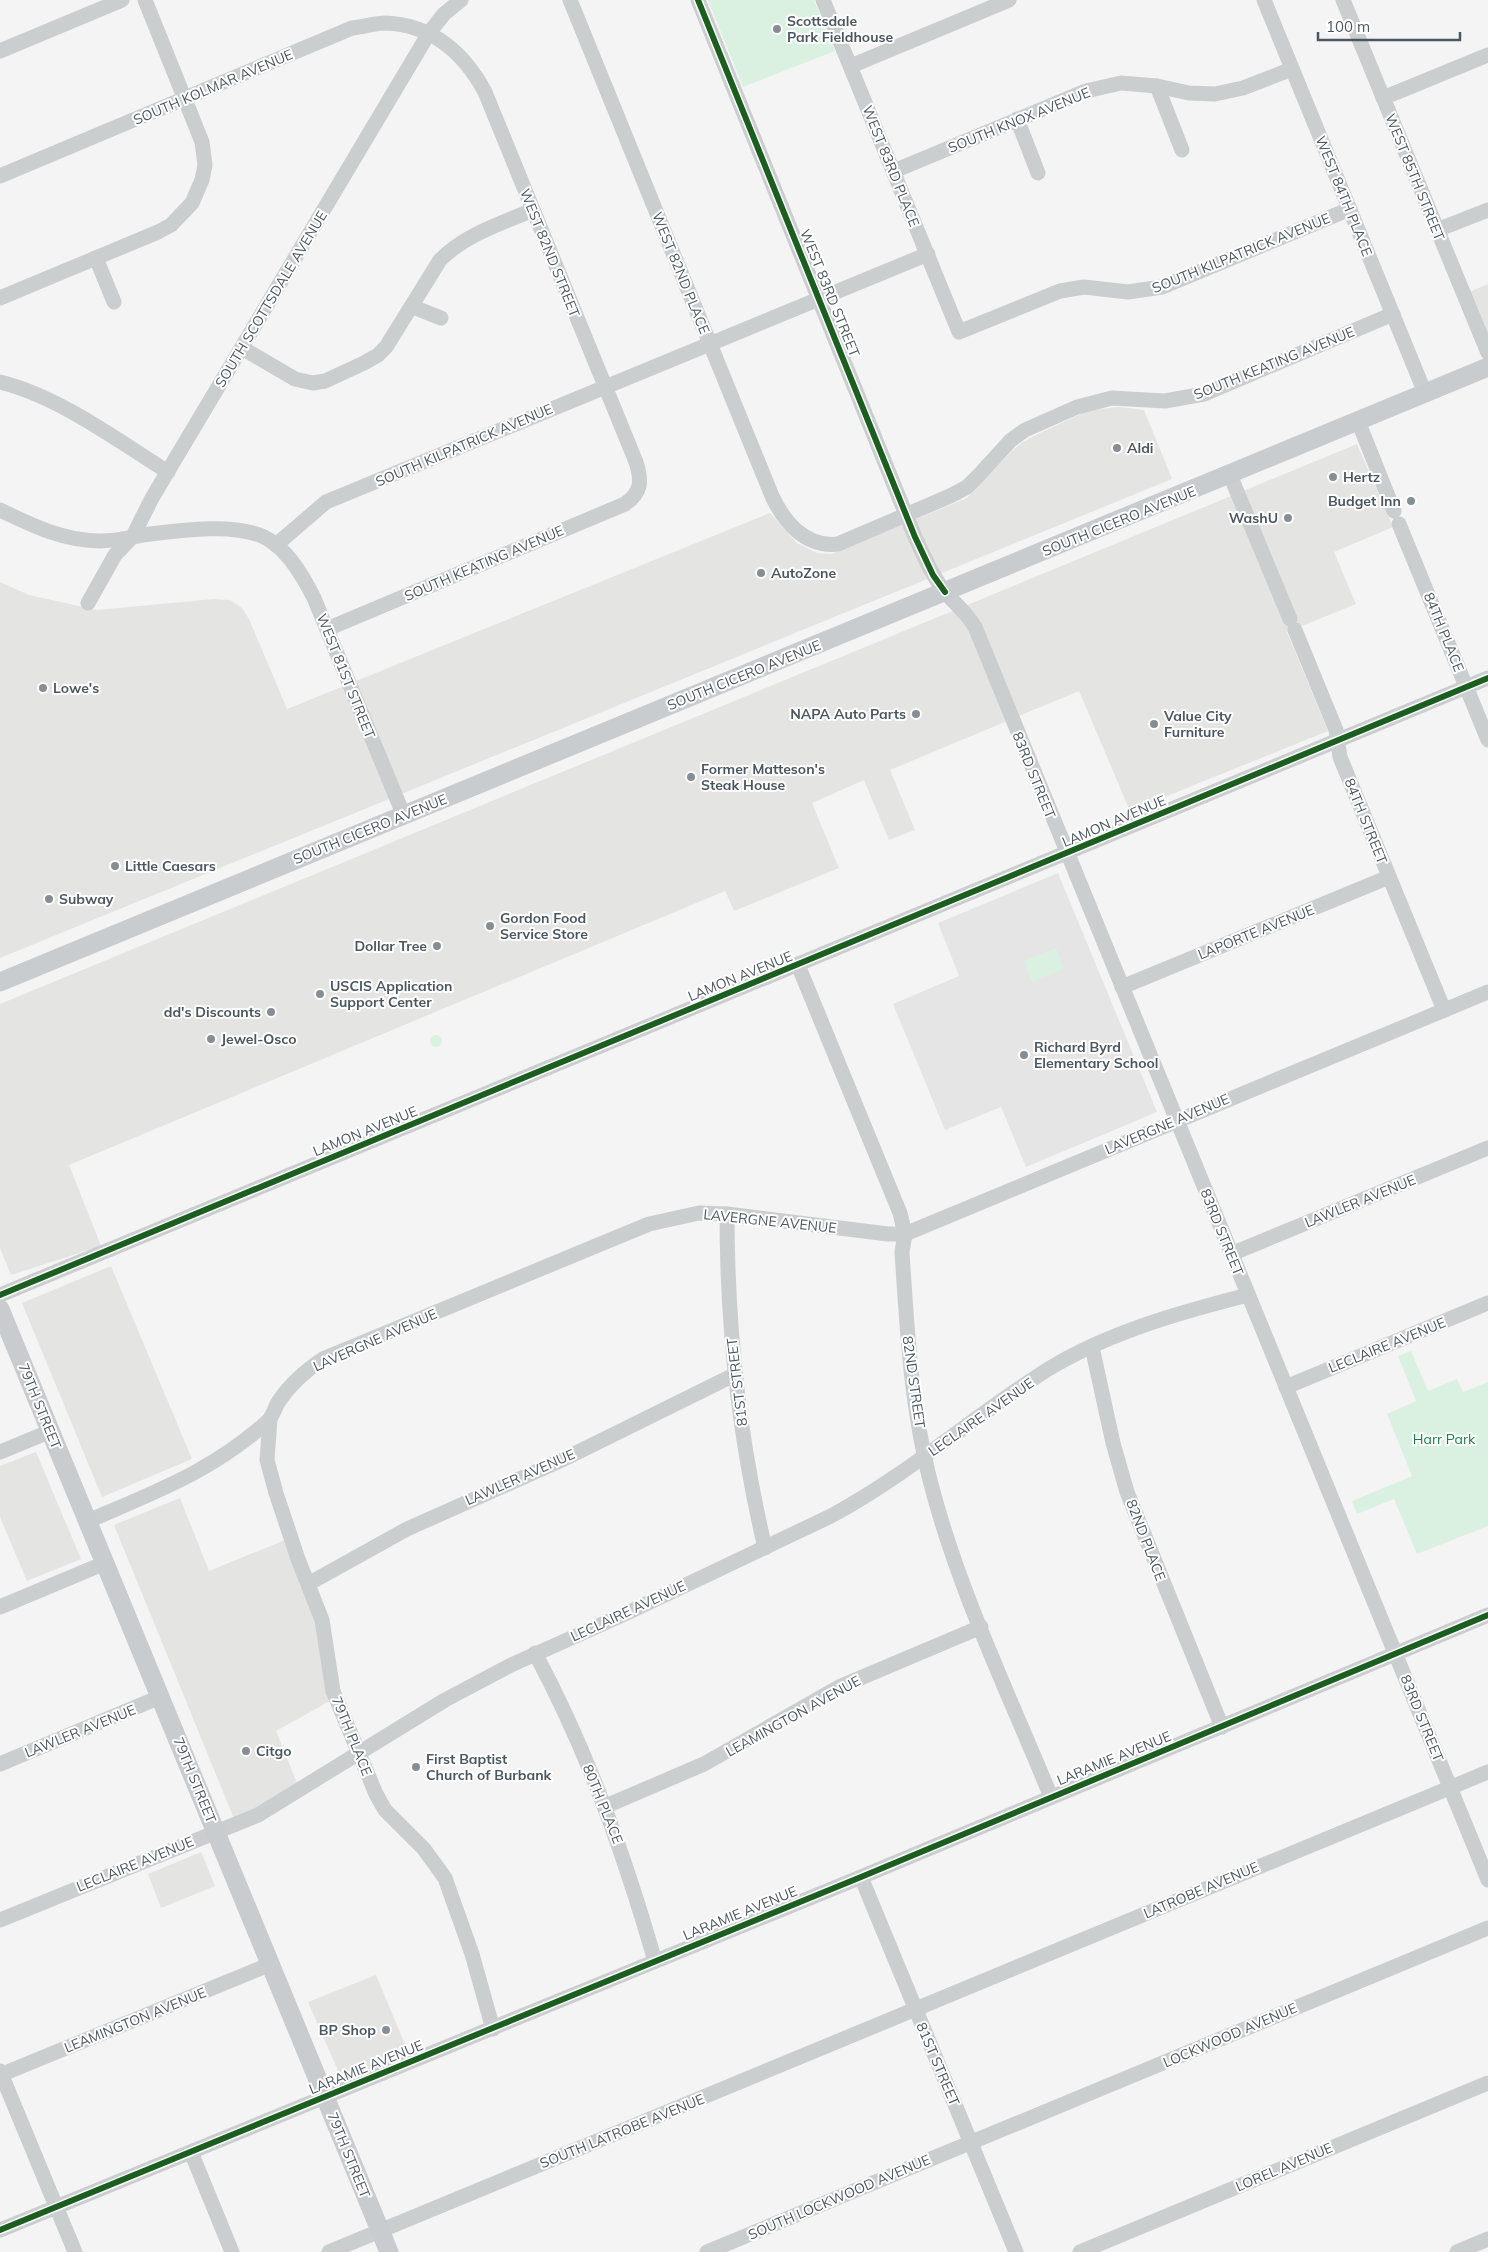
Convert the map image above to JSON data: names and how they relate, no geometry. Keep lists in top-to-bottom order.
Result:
{
  "streets": {
    "main road": ["SOUTH CICERO AVENUE", "79TH STREET"],
    "street": [
      "SOUTH KOLMAR AVENUE",
      "SOUTH KNOX AVENUE",
      "WEST 83RD PLACE",
      "WEST 85TH STREET",
      "WEST 84TH PLACE",
      "WEST 82ND STREET",
      "SOUTH KILPATRICK AVENUE",
      "WEST 82ND PLACE",
      "WEST 83RD STREET",
      "SOUTH SCOTTSDALE AVENUE",
      "SOUTH KEATING AVENUE",
      "84TH PLACE",
      "WEST 81ST STREET",
      "83RD STREET",
      "LAMON AVENUE",
      "84TH STREET",
      "LAPORTE AVENUE",
      "LAVERGNE AVENUE",
      "LAWLER AVENUE",
      "LECLAIRE AVENUE",
      "81ST STREET",
      "82ND STREET",
      "82ND PLACE",
      "LEAMINGTON AVENUE",
      "79TH PLACE",
      "LARAMIE AVENUE",
      "80TH PLACE",
      "LATROBE AVENUE",
      "LOCKWOOD AVENUE",
      "SOUTH LATROBE AVENUE",
      "LOREL AVENUE",
      "SOUTH LOCKWOOD AVENUE"
    ]
  },
  "crossings": [
    ["SOUTH KOLMAR AVENUE", "WEST 82ND STREET"],
    ["SOUTH KOLMAR AVENUE", "SOUTH SCOTTSDALE AVENUE"],
    ["SOUTH KNOX AVENUE", "WEST 83RD PLACE"],
    ["SOUTH KNOX AVENUE", "WEST 84TH PLACE"],
    ["WEST 83RD PLACE", "SOUTH KILPATRICK AVENUE"],
    ["WEST 84TH PLACE", "SOUTH KILPATRICK AVENUE"],
    ["WEST 84TH PLACE", "SOUTH KEATING AVENUE"],
    ["WEST 84TH PLACE", "SOUTH CICERO AVENUE"],
    ["WEST 82ND STREET", "SOUTH KILPATRICK AVENUE"],
    ["WEST 82ND STREET", "SOUTH SCOTTSDALE AVENUE"],
    ["WEST 82ND STREET", "SOUTH KEATING AVENUE"],
    ["SOUTH KILPATRICK AVENUE", "WEST 82ND PLACE"],
    ["SOUTH KILPATRICK AVENUE", "WEST 83RD STREET"],
    ["SOUTH KILPATRICK AVENUE", "WEST 81ST STREET"],
    ["WEST 82ND PLACE", "SOUTH KEATING AVENUE"],
    ["WEST 83RD STREET", "SOUTH KEATING AVENUE"],
    ["WEST 83RD STREET", "SOUTH CICERO AVENUE"],
    ["WEST 83RD STREET", "83RD STREET"],
    ["SOUTH KEATING AVENUE", "WEST 81ST STREET"],
    ["SOUTH CICERO AVENUE", "84TH PLACE"],
    ["SOUTH CICERO AVENUE", "WEST 81ST STREET"],
    ["SOUTH CICERO AVENUE", "83RD STREET"],
    ["SOUTH CICERO AVENUE", "84TH STREET"],
    ["84TH PLACE", "LAMON AVENUE"],
    ["83RD STREET", "LAMON AVENUE"],
    ["83RD STREET", "LAPORTE AVENUE"],
    ["83RD STREET", "LAVERGNE AVENUE"],
    ["83RD STREET", "LAWLER AVENUE"],
    ["83RD STREET", "LECLAIRE AVENUE"],
    ["83RD STREET", "LARAMIE AVENUE"],
    ["83RD STREET", "LATROBE AVENUE"],
    ["LAMON AVENUE", "84TH STREET"],
    ["LAMON AVENUE", "82ND STREET"],
    ["84TH STREET", "LAPORTE AVENUE"],
    ["84TH STREET", "LAVERGNE AVENUE"],
    ["LAVERGNE AVENUE", "81ST STREET"],
    ["LAVERGNE AVENUE", "82ND STREET"],
    ["LAVERGNE AVENUE", "79TH STREET"],
    ["LAVERGNE AVENUE", "79TH PLACE"],
    ["LAWLER AVENUE", "81ST STREET"],
    ["LAWLER AVENUE", "79TH STREET"],
    ["LAWLER AVENUE", "79TH PLACE"],
    ["LECLAIRE AVENUE", "81ST STREET"],
    ["LECLAIRE AVENUE", "82ND STREET"],
    ["LECLAIRE AVENUE", "79TH STREET"],
    ["LECLAIRE AVENUE", "82ND PLACE"],
    ["LECLAIRE AVENUE", "79TH PLACE"],
    ["LECLAIRE AVENUE", "80TH PLACE"],
    ["81ST STREET", "LARAMIE AVENUE"],
    ["81ST STREET", "LATROBE AVENUE"],
    ["81ST STREET", "LOCKWOOD AVENUE"],
    ["81ST STREET", "SOUTH LATROBE AVENUE"],
    ["81ST STREET", "SOUTH LOCKWOOD AVENUE"],
    ["82ND STREET", "LEAMINGTON AVENUE"],
    ["82ND STREET", "LARAMIE AVENUE"],
    ["79TH STREET", "LEAMINGTON AVENUE"],
    ["79TH STREET", "LARAMIE AVENUE"],
    ["79TH STREET", "SOUTH LATROBE AVENUE"],
    ["82ND PLACE", "LARAMIE AVENUE"],
    ["LEAMINGTON AVENUE", "80TH PLACE"],
    ["79TH PLACE", "LARAMIE AVENUE"],
    ["LARAMIE AVENUE", "80TH PLACE"],
    ["LATROBE AVENUE", "SOUTH LATROBE AVENUE"],
    ["LOCKWOOD AVENUE", "SOUTH LOCKWOOD AVENUE"]
  ],
  "parks": ["Harr Park"],
  "places": [
    "Scottsdale Park Fieldhouse",
    "Aldi",
    "Hertz",
    "Budget Inn",
    "WashU",
    "AutoZone",
    "Lowe's",
    "NAPA Auto Parts",
    "Value City Furniture",
    "Former Matteson's Steak House",
    "Little Caesars",
    "Subway",
    "Gordon Food Service Store",
    "Dollar Tree",
    "USCIS Application Support Center",
    "dd's Discounts",
    "Jewel-Osco",
    "Richard Byrd Elementary School",
    "Citgo",
    "First Baptist Church of Burbank",
    "BP Shop"
  ],
  "scale_bar": "100 m"
}
